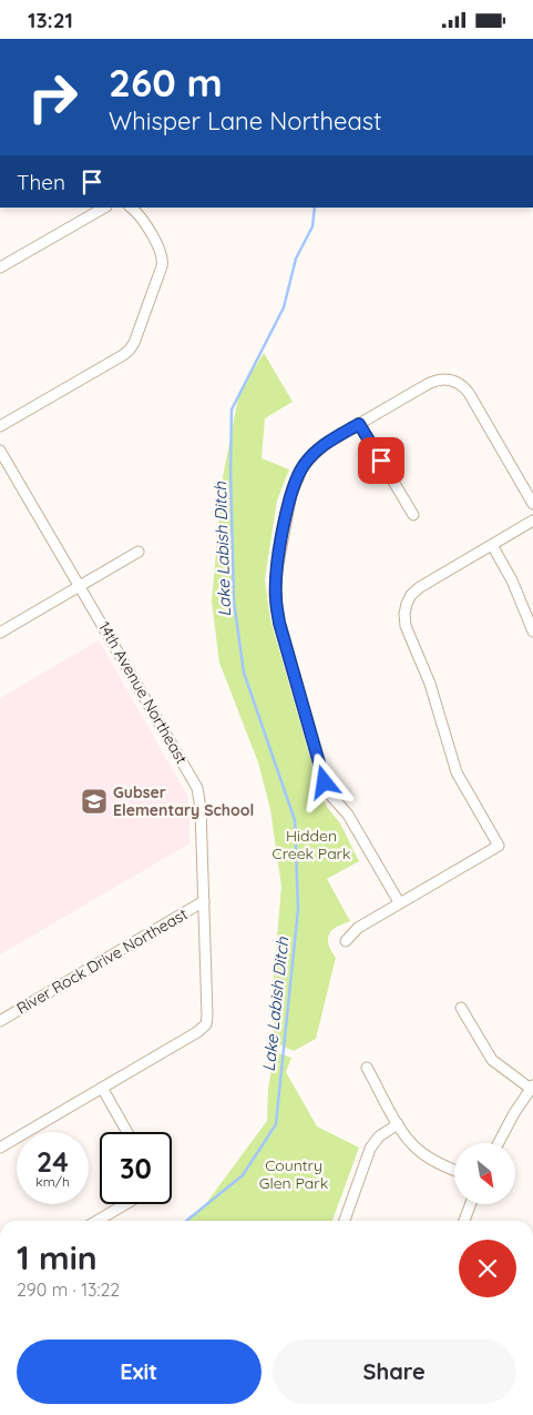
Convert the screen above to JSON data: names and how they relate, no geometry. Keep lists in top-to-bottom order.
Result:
{
  "streets": {
    "street": ["14th Avenue Northeast", "River Rock Drive Northeast"]
  },
  "crossings": [
    ["14th Avenue Northeast", "River Rock Drive Northeast"]
  ],
  "water": ["Lake Labish Ditch"],
  "parks": ["Hidden Creek Park", "Country Glen Park"],
  "places": {
    "school or university": ["Gubser Elementary School"]
  },
  "north": "bottom right",
  "page": {
    "status": "13:21",
    "turn": ["260 m", "Whisper Lane Northeast"],
    "then": "Then",
    "speed": "24 km/h",
    "limit": "30",
    "heading": ["1 min", "290 m · 13:22"],
    "buttons": ["Exit", "Share"]
  }
}
